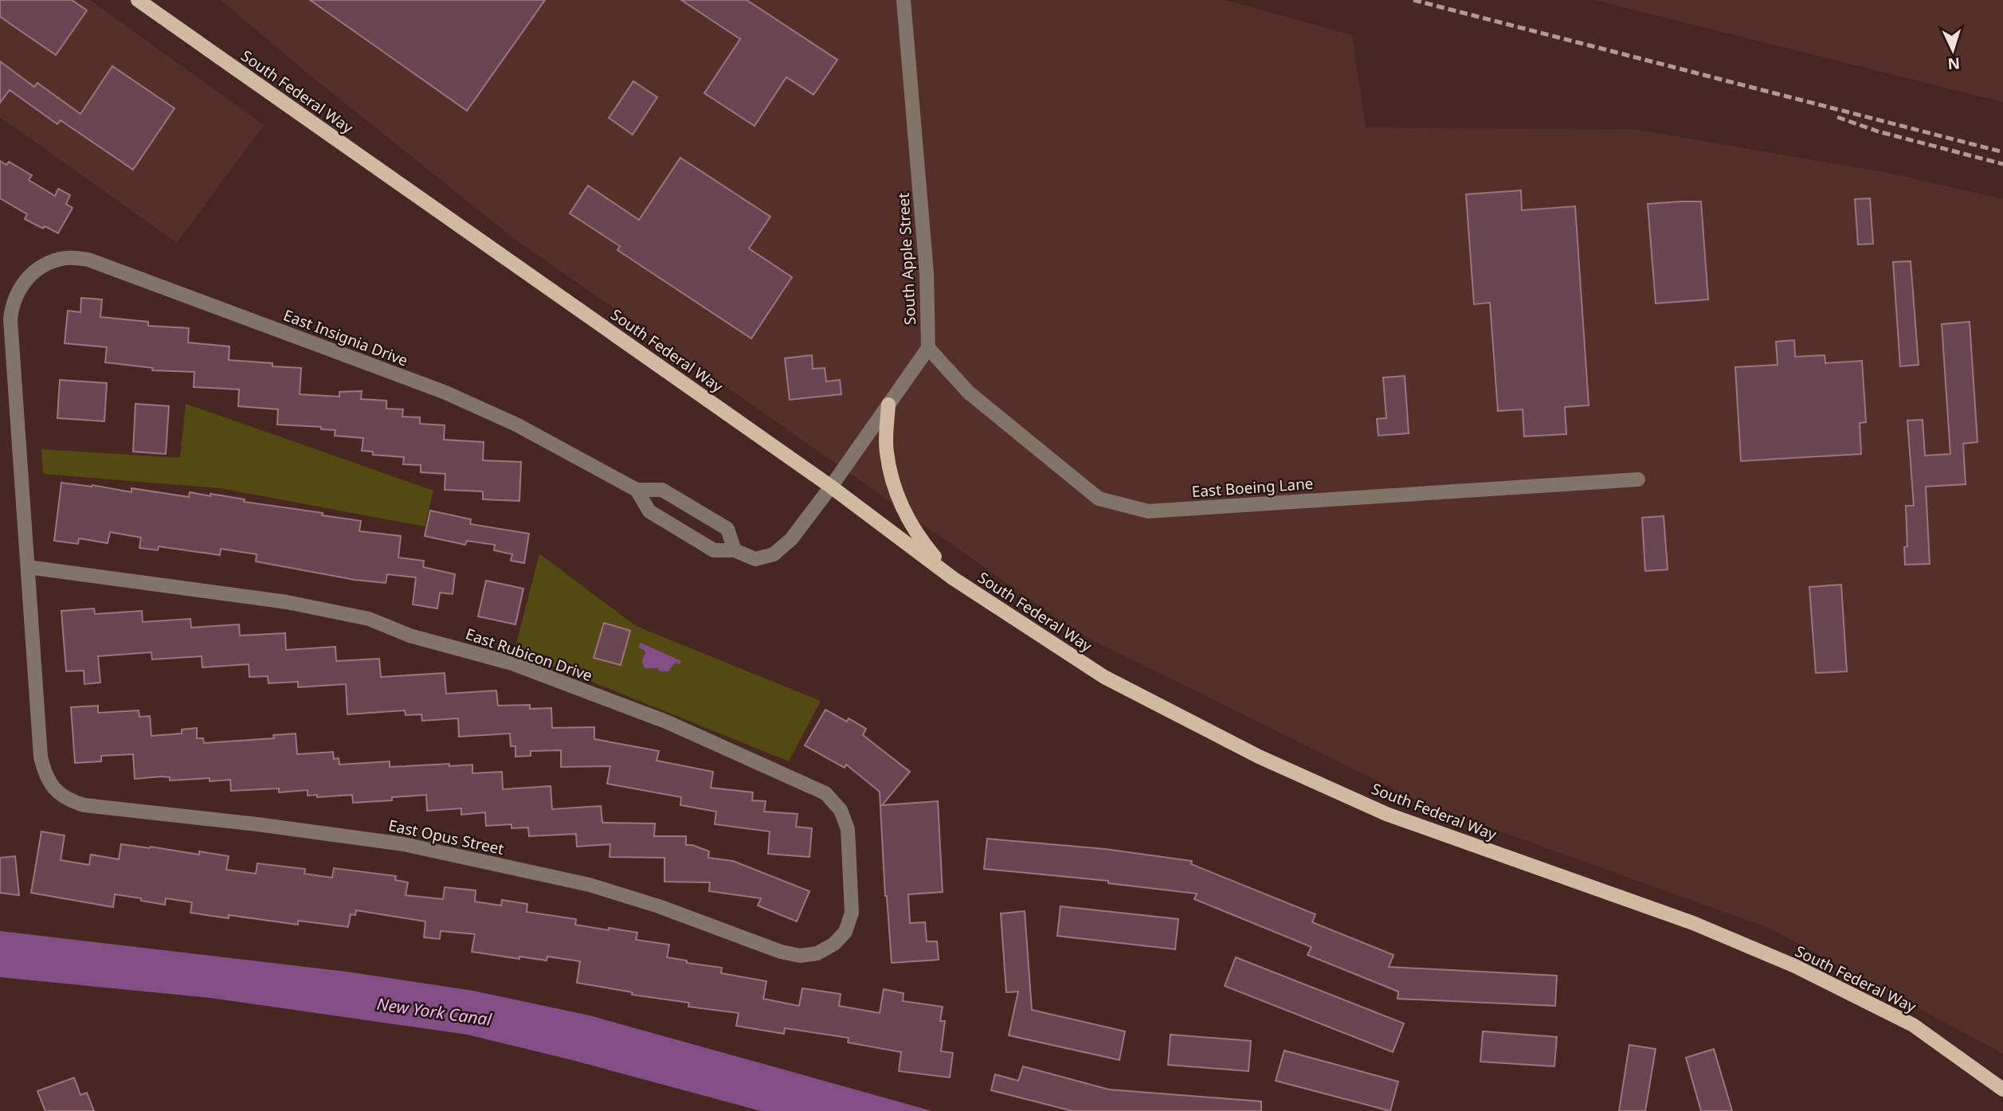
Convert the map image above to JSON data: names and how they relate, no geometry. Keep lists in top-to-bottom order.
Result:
{
  "streets": {
    "main road": ["South Federal Way"],
    "street": [
      "South Apple Street",
      "East Insignia Drive",
      "East Boeing Lane",
      "East Rubicon Drive",
      "East Opus Street"
    ]
  },
  "crossings": [
    ["South Federal Way", "East Insignia Drive"],
    ["South Apple Street", "East Boeing Lane"],
    ["East Insignia Drive", "East Rubicon Drive"],
    ["East Insignia Drive", "East Opus Street"],
    ["East Rubicon Drive", "East Opus Street"]
  ],
  "water": ["New York Canal"],
  "north": "bottom"
}
